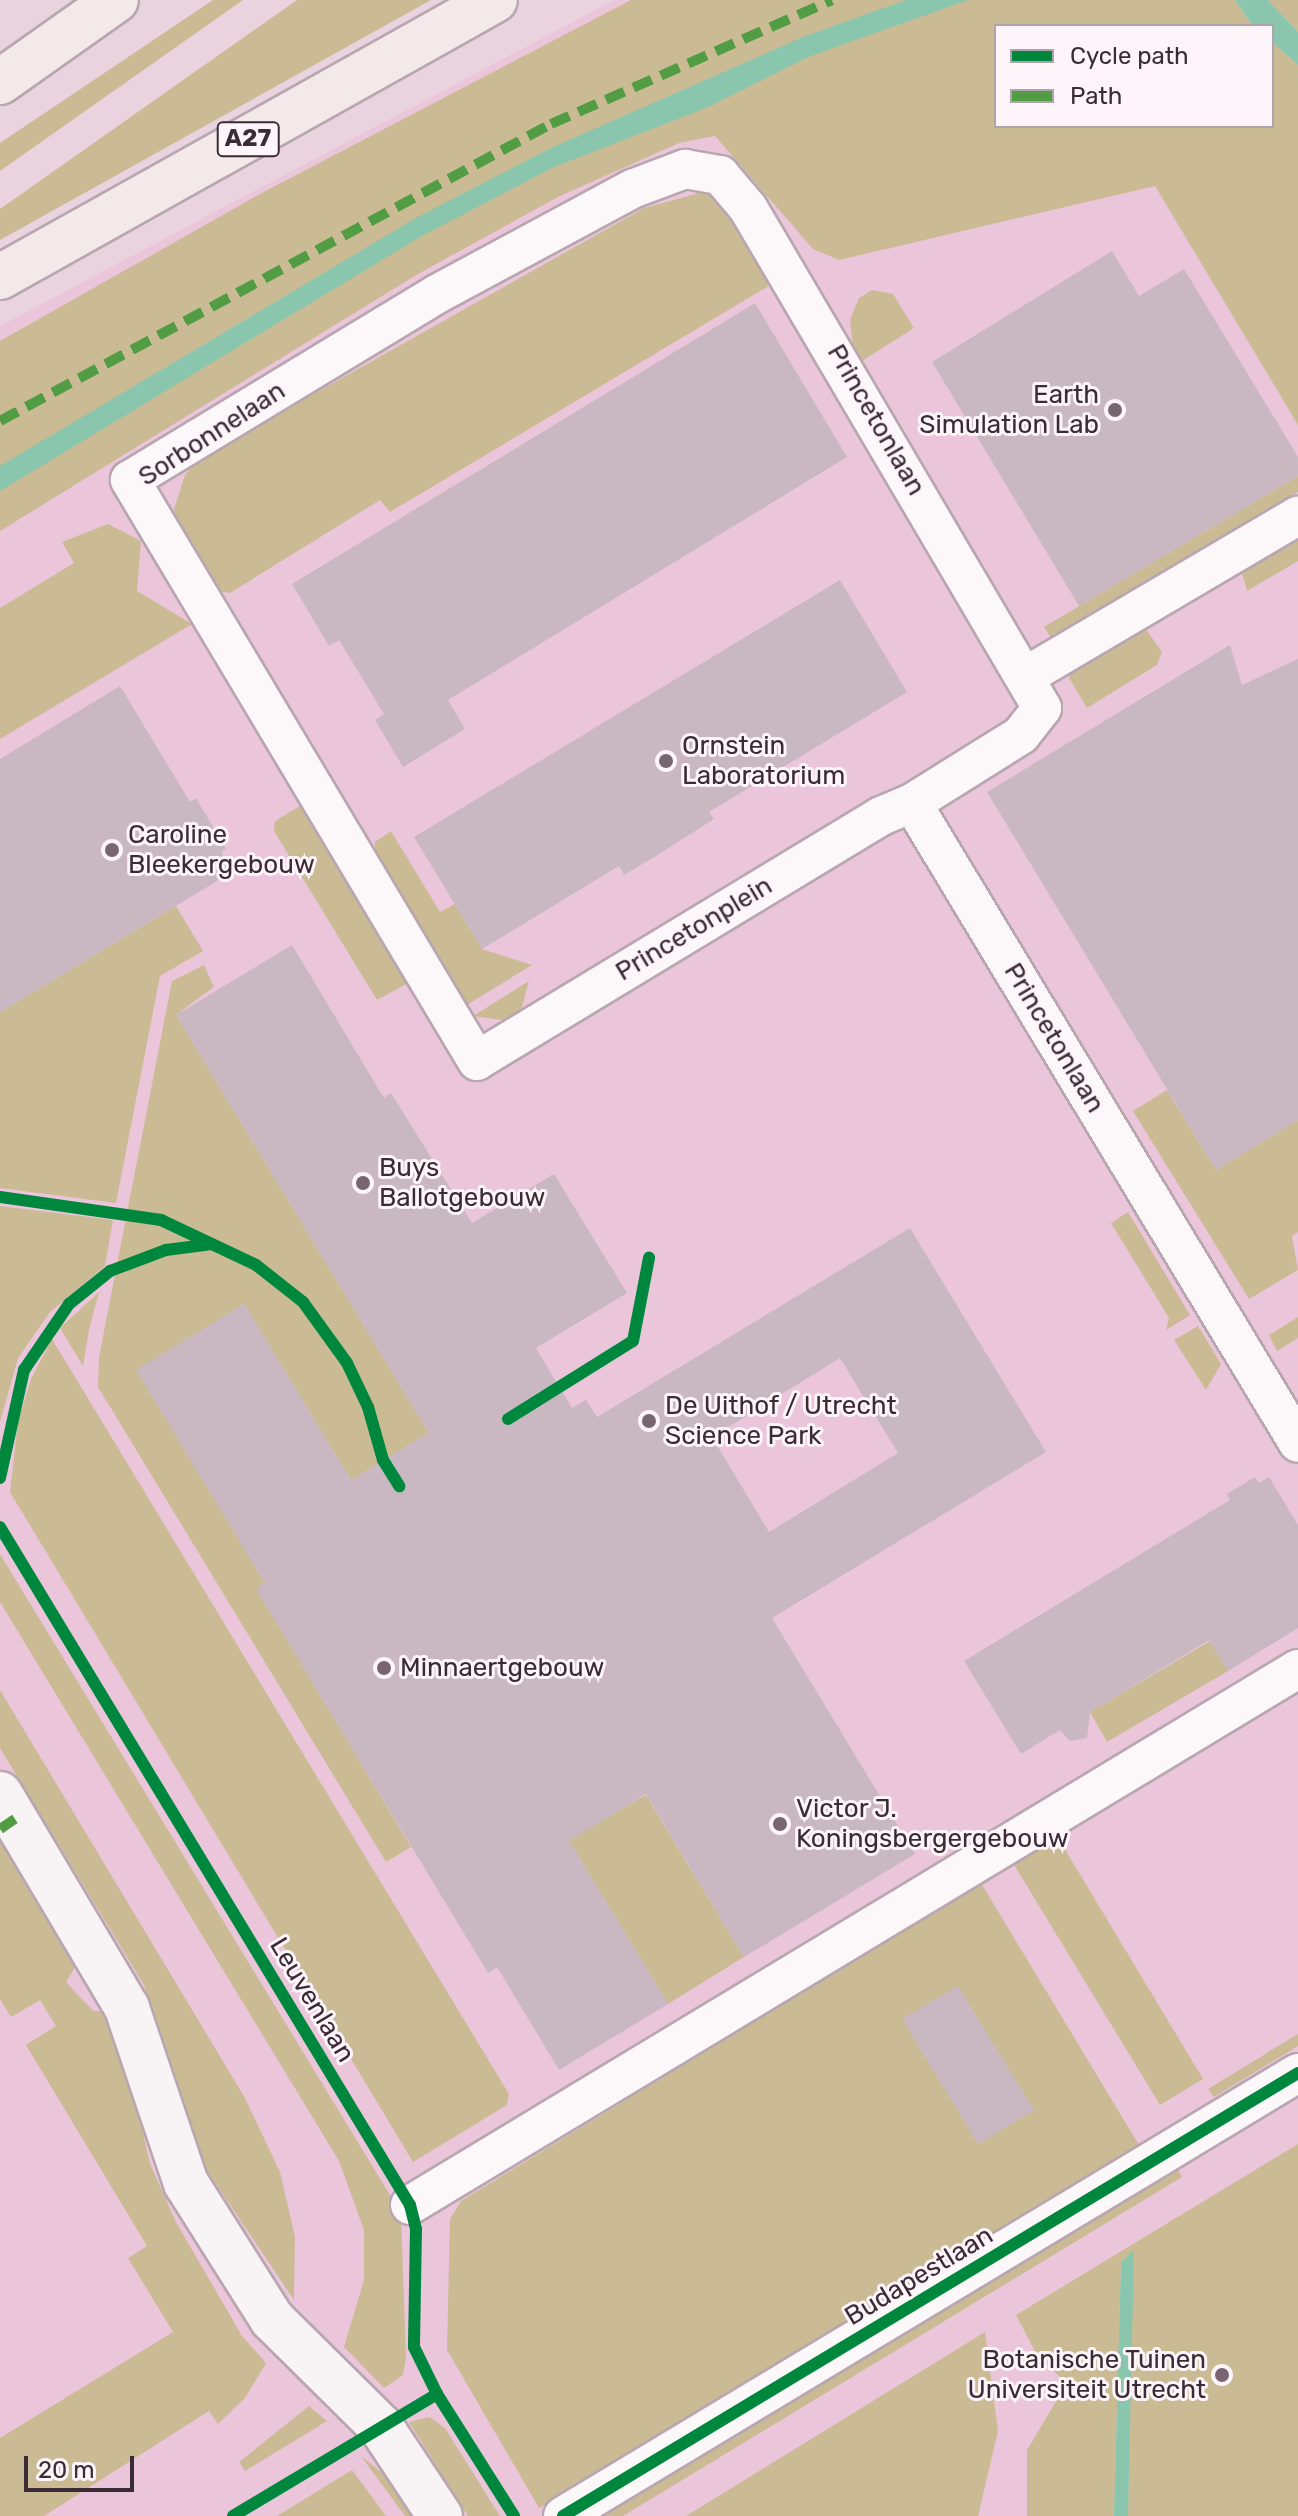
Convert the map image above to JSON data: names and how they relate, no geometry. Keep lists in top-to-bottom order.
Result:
{
  "streets": {
    "highway": ["A27"],
    "street": [
      "Princetonlaan",
      "Sorbonnelaan",
      "Princetonplein",
      "Budapestlaan"
    ],
    "cycle path": ["Leuvenlaan"]
  },
  "crossings": [
    ["Princetonlaan", "Sorbonnelaan"],
    ["Princetonlaan", "Princetonplein"],
    ["Sorbonnelaan", "Princetonplein"]
  ],
  "places": [
    "Earth Simulation Lab",
    "Ornstein Laboratorium",
    "Caroline Bleekergebouw",
    "Buys Ballotgebouw",
    "De Uithof / Utrecht Science Park",
    "Minnaertgebouw",
    "Victor J. Koningsbergergebouw",
    "Botanische Tuinen Universiteit Utrecht"
  ],
  "legend": ["Cycle path", "Path"],
  "scale_bar": "20 m"
}
